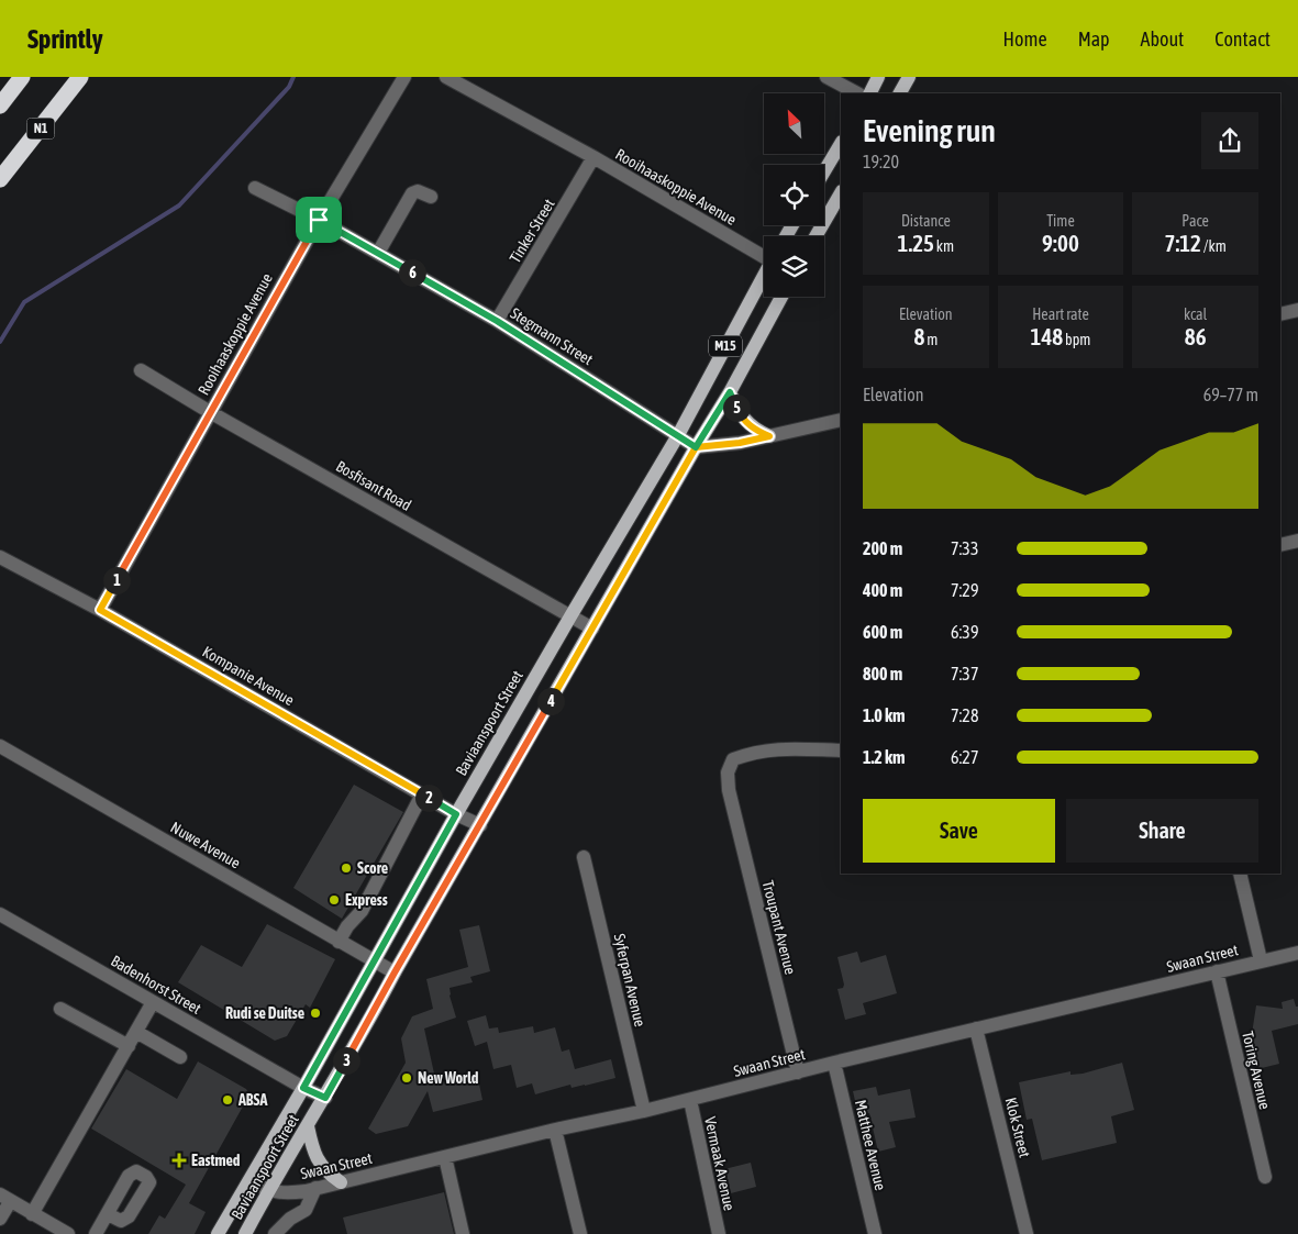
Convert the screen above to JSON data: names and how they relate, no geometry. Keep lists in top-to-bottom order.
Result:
{
  "streets": {
    "highway": ["N1"],
    "main road": ["M15", "Baviaanspoort Street"],
    "street": [
      "Rooihaaskoppie Avenue",
      "Tinker Street",
      "Stegmann Street",
      "Bosfisant Road",
      "Kompanie Avenue",
      "Nuwe Avenue",
      "Troupant Avenue",
      "Swaan Street",
      "Syferpan Avenue",
      "Badenhorst Street",
      "Toring Avenue",
      "Klok Street",
      "Matthee Avenue",
      "Vermaak Avenue"
    ]
  },
  "crossings": [
    ["Rooihaaskoppie Avenue", "Tinker Street"],
    ["Rooihaaskoppie Avenue", "Stegmann Street"],
    ["Rooihaaskoppie Avenue", "Bosfisant Road"],
    ["Rooihaaskoppie Avenue", "Kompanie Avenue"],
    ["Tinker Street", "Stegmann Street"],
    ["Stegmann Street", "Baviaanspoort Street"],
    ["Bosfisant Road", "Baviaanspoort Street"],
    ["Kompanie Avenue", "Baviaanspoort Street"],
    ["Baviaanspoort Street", "Nuwe Avenue"],
    ["Baviaanspoort Street", "Swaan Street"],
    ["Baviaanspoort Street", "Badenhorst Street"],
    ["Troupant Avenue", "Swaan Street"],
    ["Swaan Street", "Syferpan Avenue"],
    ["Swaan Street", "Toring Avenue"],
    ["Swaan Street", "Klok Street"],
    ["Swaan Street", "Matthee Avenue"],
    ["Swaan Street", "Vermaak Avenue"]
  ],
  "places": {
    "other": [
      "Score",
      "Express",
      "Rudi se Duitse",
      "New World",
      "ABSA"
    ],
    "health": ["Eastmed"]
  },
  "north": "top left",
  "page": {
    "header": "Sprintly",
    "nav": [
      "Home",
      "Map",
      "About",
      "Contact"
    ],
    "heading": ["Evening run", "19:20"],
    "stats": [
      ["Distance", "1.25 km"],
      ["Time", "9:00"],
      ["Pace", "7:12 /km"],
      ["Elevation", "8 m"],
      ["Heart rate", "148 bpm"],
      ["kcal", "86"]
    ],
    "pins": [
      "6",
      "5",
      "1",
      "4",
      "2",
      "3"
    ],
    "chart": ["Elevation", "69–77 m"],
    "list": [
      {
        "name": "200 m",
        "note": "7:33"
      },
      {
        "name": "400 m",
        "note": "7:29"
      },
      {
        "name": "600 m",
        "note": "6:39"
      },
      {
        "name": "800 m",
        "note": "7:37"
      },
      {
        "name": "1.0 km",
        "note": "7:28"
      },
      {
        "name": "1.2 km",
        "note": "6:27"
      }
    ],
    "buttons": ["Save", "Share"]
  }
}
